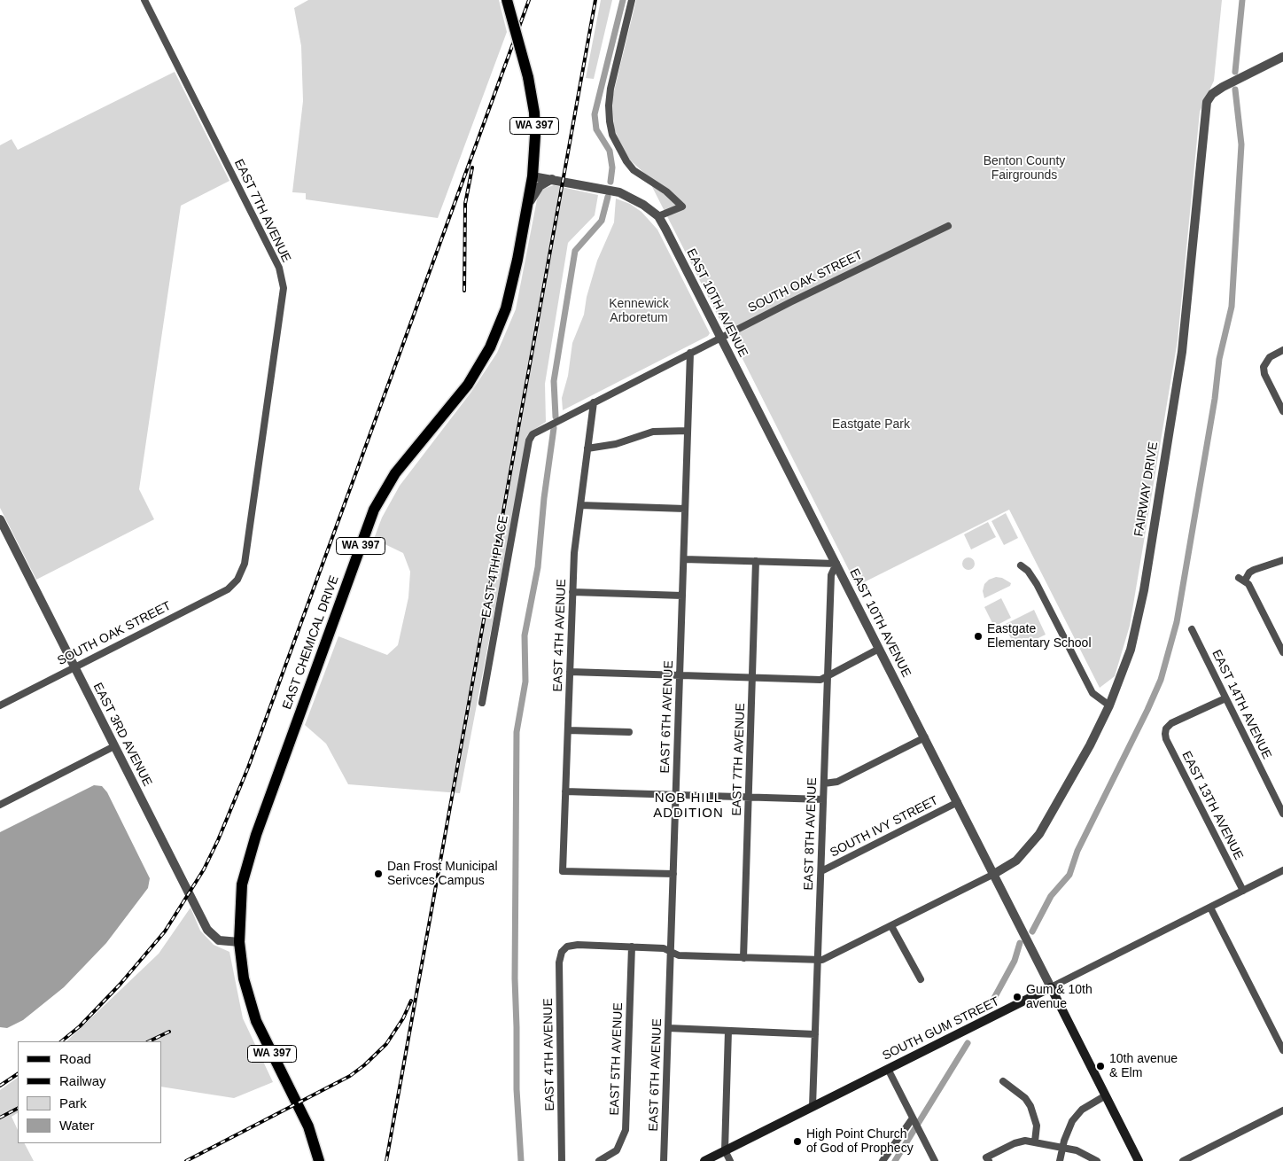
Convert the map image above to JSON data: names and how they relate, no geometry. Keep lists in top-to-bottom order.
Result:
{
  "streets": {
    "main road": [
      "WA 397",
      "EAST 10TH AVENUE",
      "EAST CHEMICAL DRIVE",
      "SOUTH GUM STREET"
    ],
    "street": [
      "EAST 7TH AVENUE",
      "SOUTH OAK STREET",
      "FAIRWAY DRIVE",
      "EAST 4TH PLACE",
      "EAST 4TH AVENUE",
      "EAST 14TH AVENUE",
      "EAST 6TH AVENUE",
      "EAST 3RD AVENUE",
      "EAST 13TH AVENUE",
      "SOUTH IVY STREET",
      "EAST 8TH AVENUE",
      "EAST 5TH AVENUE"
    ]
  },
  "crossings": [
    ["EAST 7TH AVENUE", "SOUTH OAK STREET"],
    ["SOUTH OAK STREET", "EAST 10TH AVENUE"],
    ["SOUTH OAK STREET", "EAST 4TH PLACE"],
    ["SOUTH OAK STREET", "EAST 4TH AVENUE"],
    ["SOUTH OAK STREET", "EAST 6TH AVENUE"],
    ["SOUTH OAK STREET", "EAST 3RD AVENUE"],
    ["EAST 10TH AVENUE", "FAIRWAY DRIVE"],
    ["EAST 10TH AVENUE", "EAST CHEMICAL DRIVE"],
    ["EAST 10TH AVENUE", "SOUTH IVY STREET"],
    ["EAST 10TH AVENUE", "EAST 8TH AVENUE"],
    ["EAST 10TH AVENUE", "SOUTH GUM STREET"],
    ["EAST 4TH AVENUE", "EAST 6TH AVENUE"],
    ["EAST 4TH AVENUE", "EAST 5TH AVENUE"],
    ["EAST CHEMICAL DRIVE", "EAST 3RD AVENUE"],
    ["EAST 14TH AVENUE", "EAST 13TH AVENUE"],
    ["EAST 13TH AVENUE", "SOUTH GUM STREET"],
    ["SOUTH IVY STREET", "EAST 8TH AVENUE"],
    ["EAST 8TH AVENUE", "SOUTH GUM STREET"]
  ],
  "districts": ["NOB HILL ADDITION"],
  "parks": ["Benton County Fairgrounds", "Kennewick Arboretum", "Eastgate Park"],
  "places": [
    "Eastgate Elementary School",
    "Dan Frost Municipal Serivces Campus",
    "Gum & 10th avenue",
    "10th avenue & Elm",
    "High Point Church of God of Prophecy"
  ],
  "legend": [
    "Road",
    "Railway",
    "Park",
    "Water"
  ]
}
